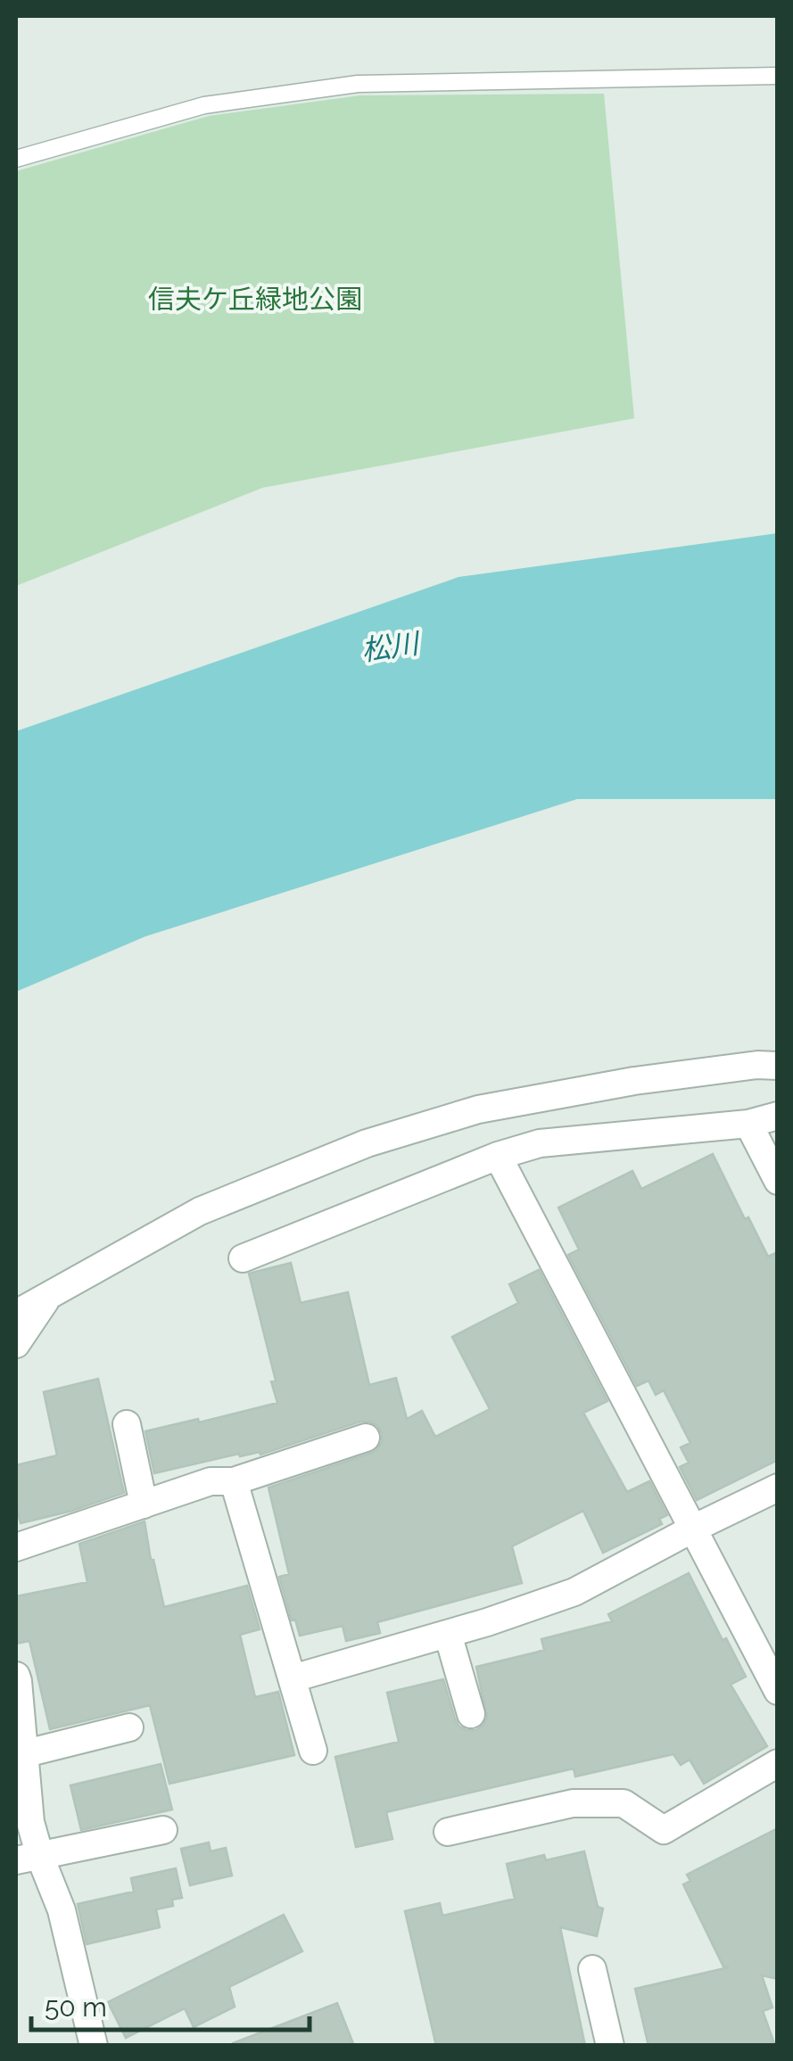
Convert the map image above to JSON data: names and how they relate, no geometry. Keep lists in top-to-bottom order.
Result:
{
  "water": ["松川"],
  "parks": ["信夫ケ丘緑地公園"],
  "scale_bar": "50 m"
}
